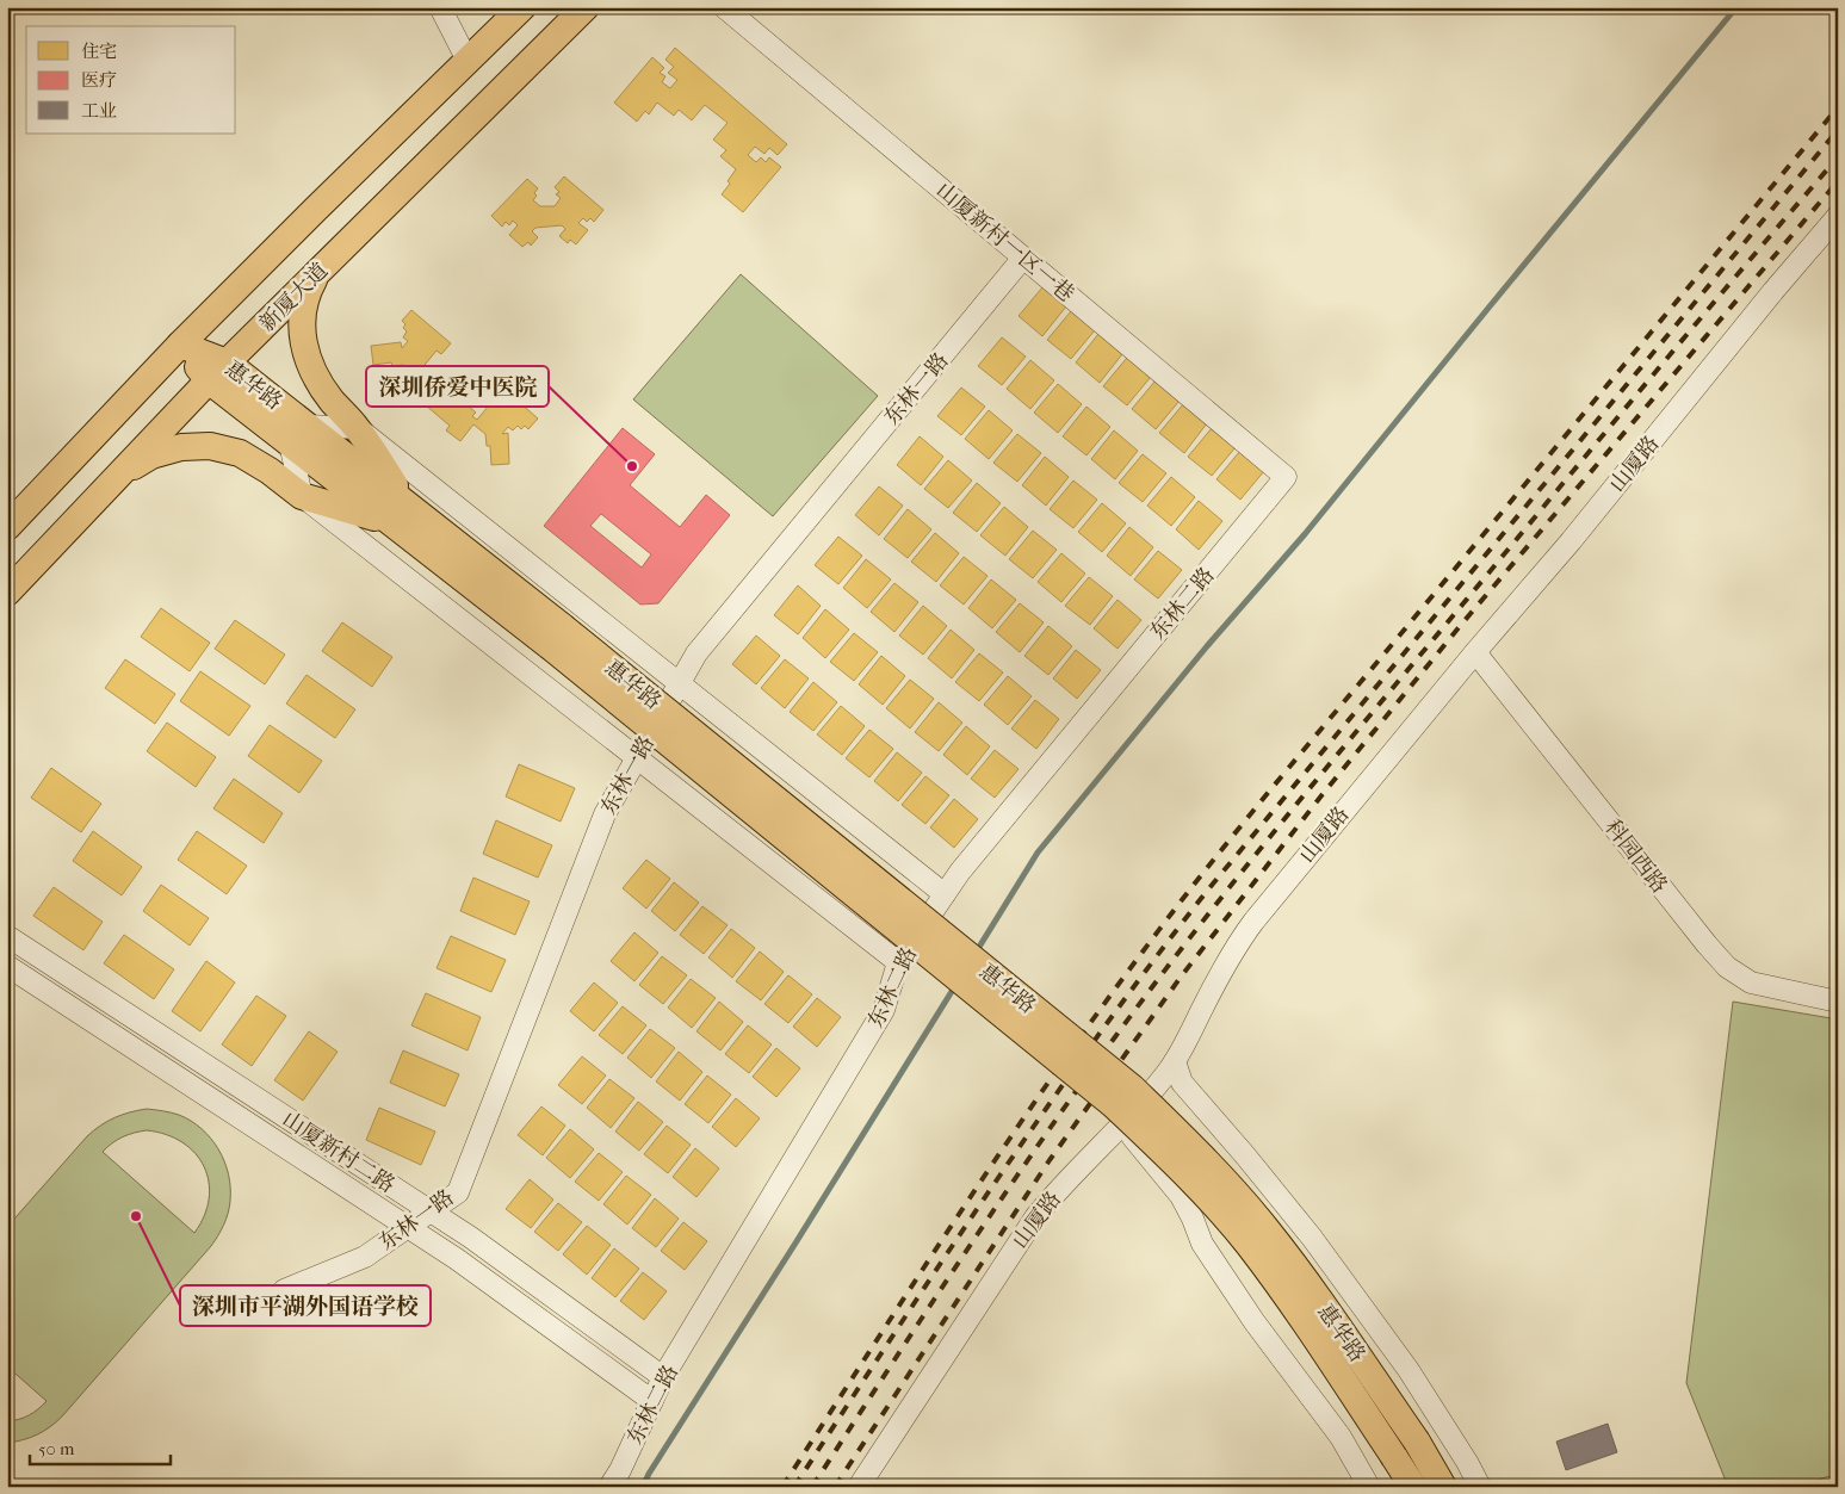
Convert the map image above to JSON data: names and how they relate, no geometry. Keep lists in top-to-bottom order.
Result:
{
  "streets": {
    "main road": ["新厦大道", "惠华路"],
    "street": [
      "山厦新村一区一巷",
      "东林一路",
      "山厦路",
      "东林二路",
      "科园西路",
      "山厦新村二路"
    ]
  },
  "crossings": [
    ["山厦新村一区一巷", "东林一路"],
    ["山厦新村一区一巷", "东林二路"],
    ["新厦大道", "惠华路"],
    ["东林一路", "山厦新村二路"],
    ["山厦路", "科园西路"],
    ["东林二路", "山厦新村二路"]
  ],
  "places": ["深圳侨爱中医院", "深圳市平湖外国语学校"],
  "legend": ["住宅", "医疗", "工业"],
  "scale_bar": "50 m"
}
